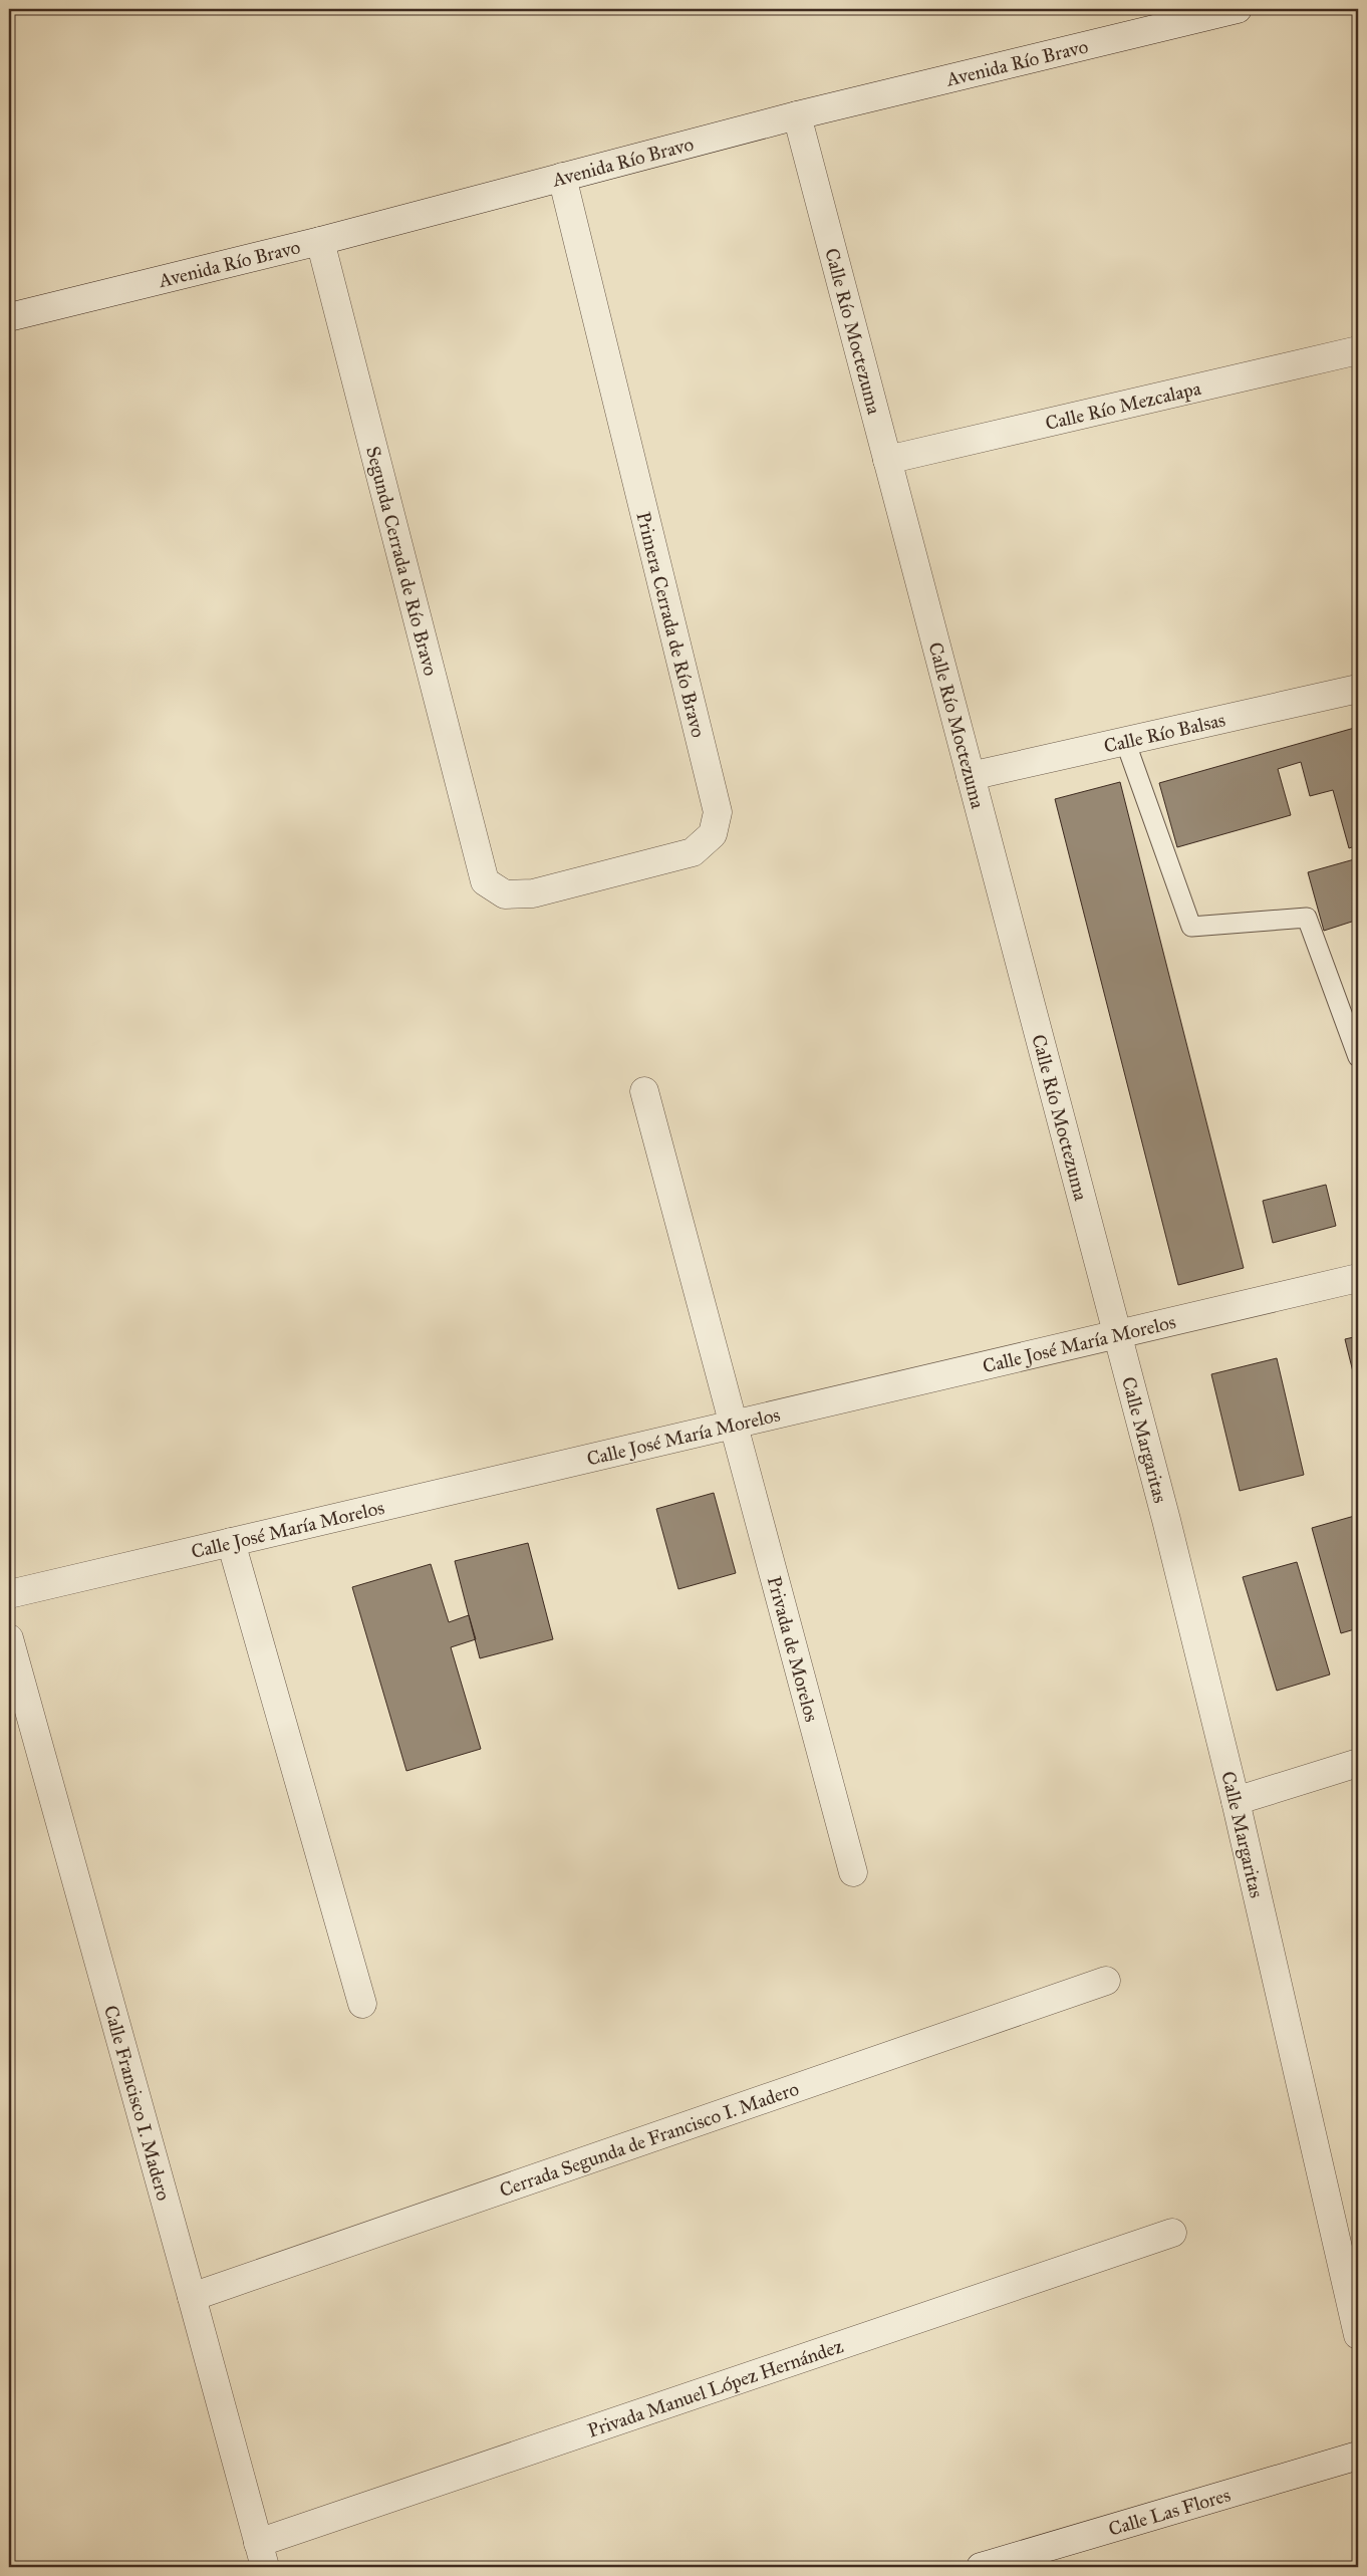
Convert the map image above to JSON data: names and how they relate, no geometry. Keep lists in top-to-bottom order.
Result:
{
  "streets": {
    "street": [
      "Avenida Río Bravo",
      "Calle Río Moctezuma",
      "Calle Río Mezcalapa",
      "Segunda Cerrada de Río Bravo",
      "Primera Cerrada de Río Bravo",
      "Calle Río Balsas",
      "Calle José María Morelos",
      "Calle Margaritas",
      "Privada de Morelos",
      "Calle Francisco I. Madero",
      "Cerrada Segunda de Francisco I. Madero",
      "Privada Manuel López Hernández",
      "Calle Las Flores"
    ]
  },
  "crossings": [
    ["Avenida Río Bravo", "Calle Río Moctezuma"],
    ["Avenida Río Bravo", "Segunda Cerrada de Río Bravo"],
    ["Avenida Río Bravo", "Primera Cerrada de Río Bravo"],
    ["Calle Río Moctezuma", "Calle Río Mezcalapa"],
    ["Calle Río Moctezuma", "Calle Río Balsas"],
    ["Calle Río Moctezuma", "Calle José María Morelos"],
    ["Calle Río Moctezuma", "Calle Margaritas"],
    ["Segunda Cerrada de Río Bravo", "Primera Cerrada de Río Bravo"],
    ["Calle José María Morelos", "Calle Margaritas"],
    ["Calle José María Morelos", "Privada de Morelos"],
    ["Calle Francisco I. Madero", "Cerrada Segunda de Francisco I. Madero"],
    ["Calle Francisco I. Madero", "Privada Manuel López Hernández"]
  ]
}
